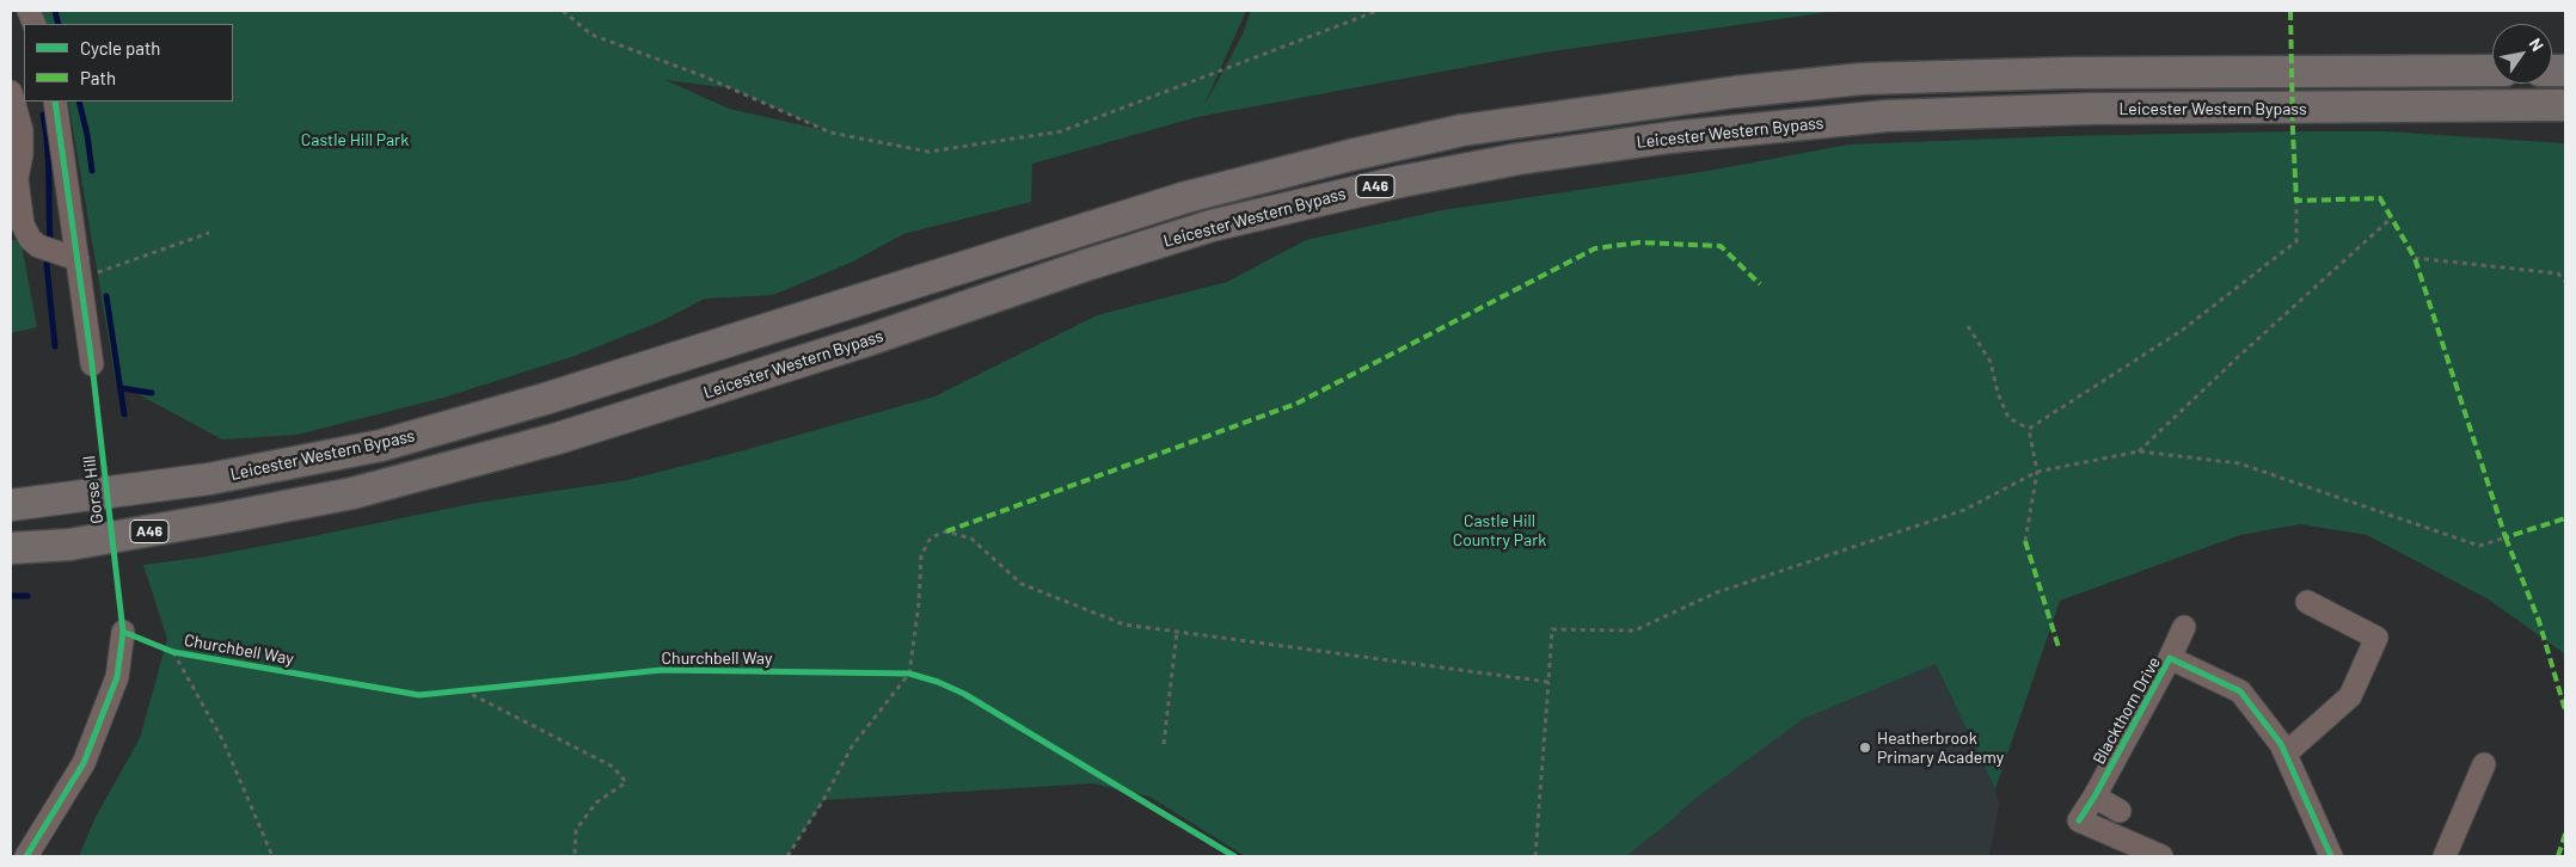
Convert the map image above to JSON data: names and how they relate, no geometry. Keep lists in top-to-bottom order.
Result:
{
  "streets": {
    "highway": ["Leicester Western Bypass", "A46"],
    "street": ["Blackthorn Drive"],
    "cycle path": ["Gorse Hill", "Churchbell Way"]
  },
  "crossings": [
    ["Leicester Western Bypass", "A46"]
  ],
  "parks": ["Castle Hill Park", "Castle Hill Country Park"],
  "places": ["Heatherbrook Primary Academy"],
  "legend": ["Cycle path", "Path"],
  "north": "top right"
}
